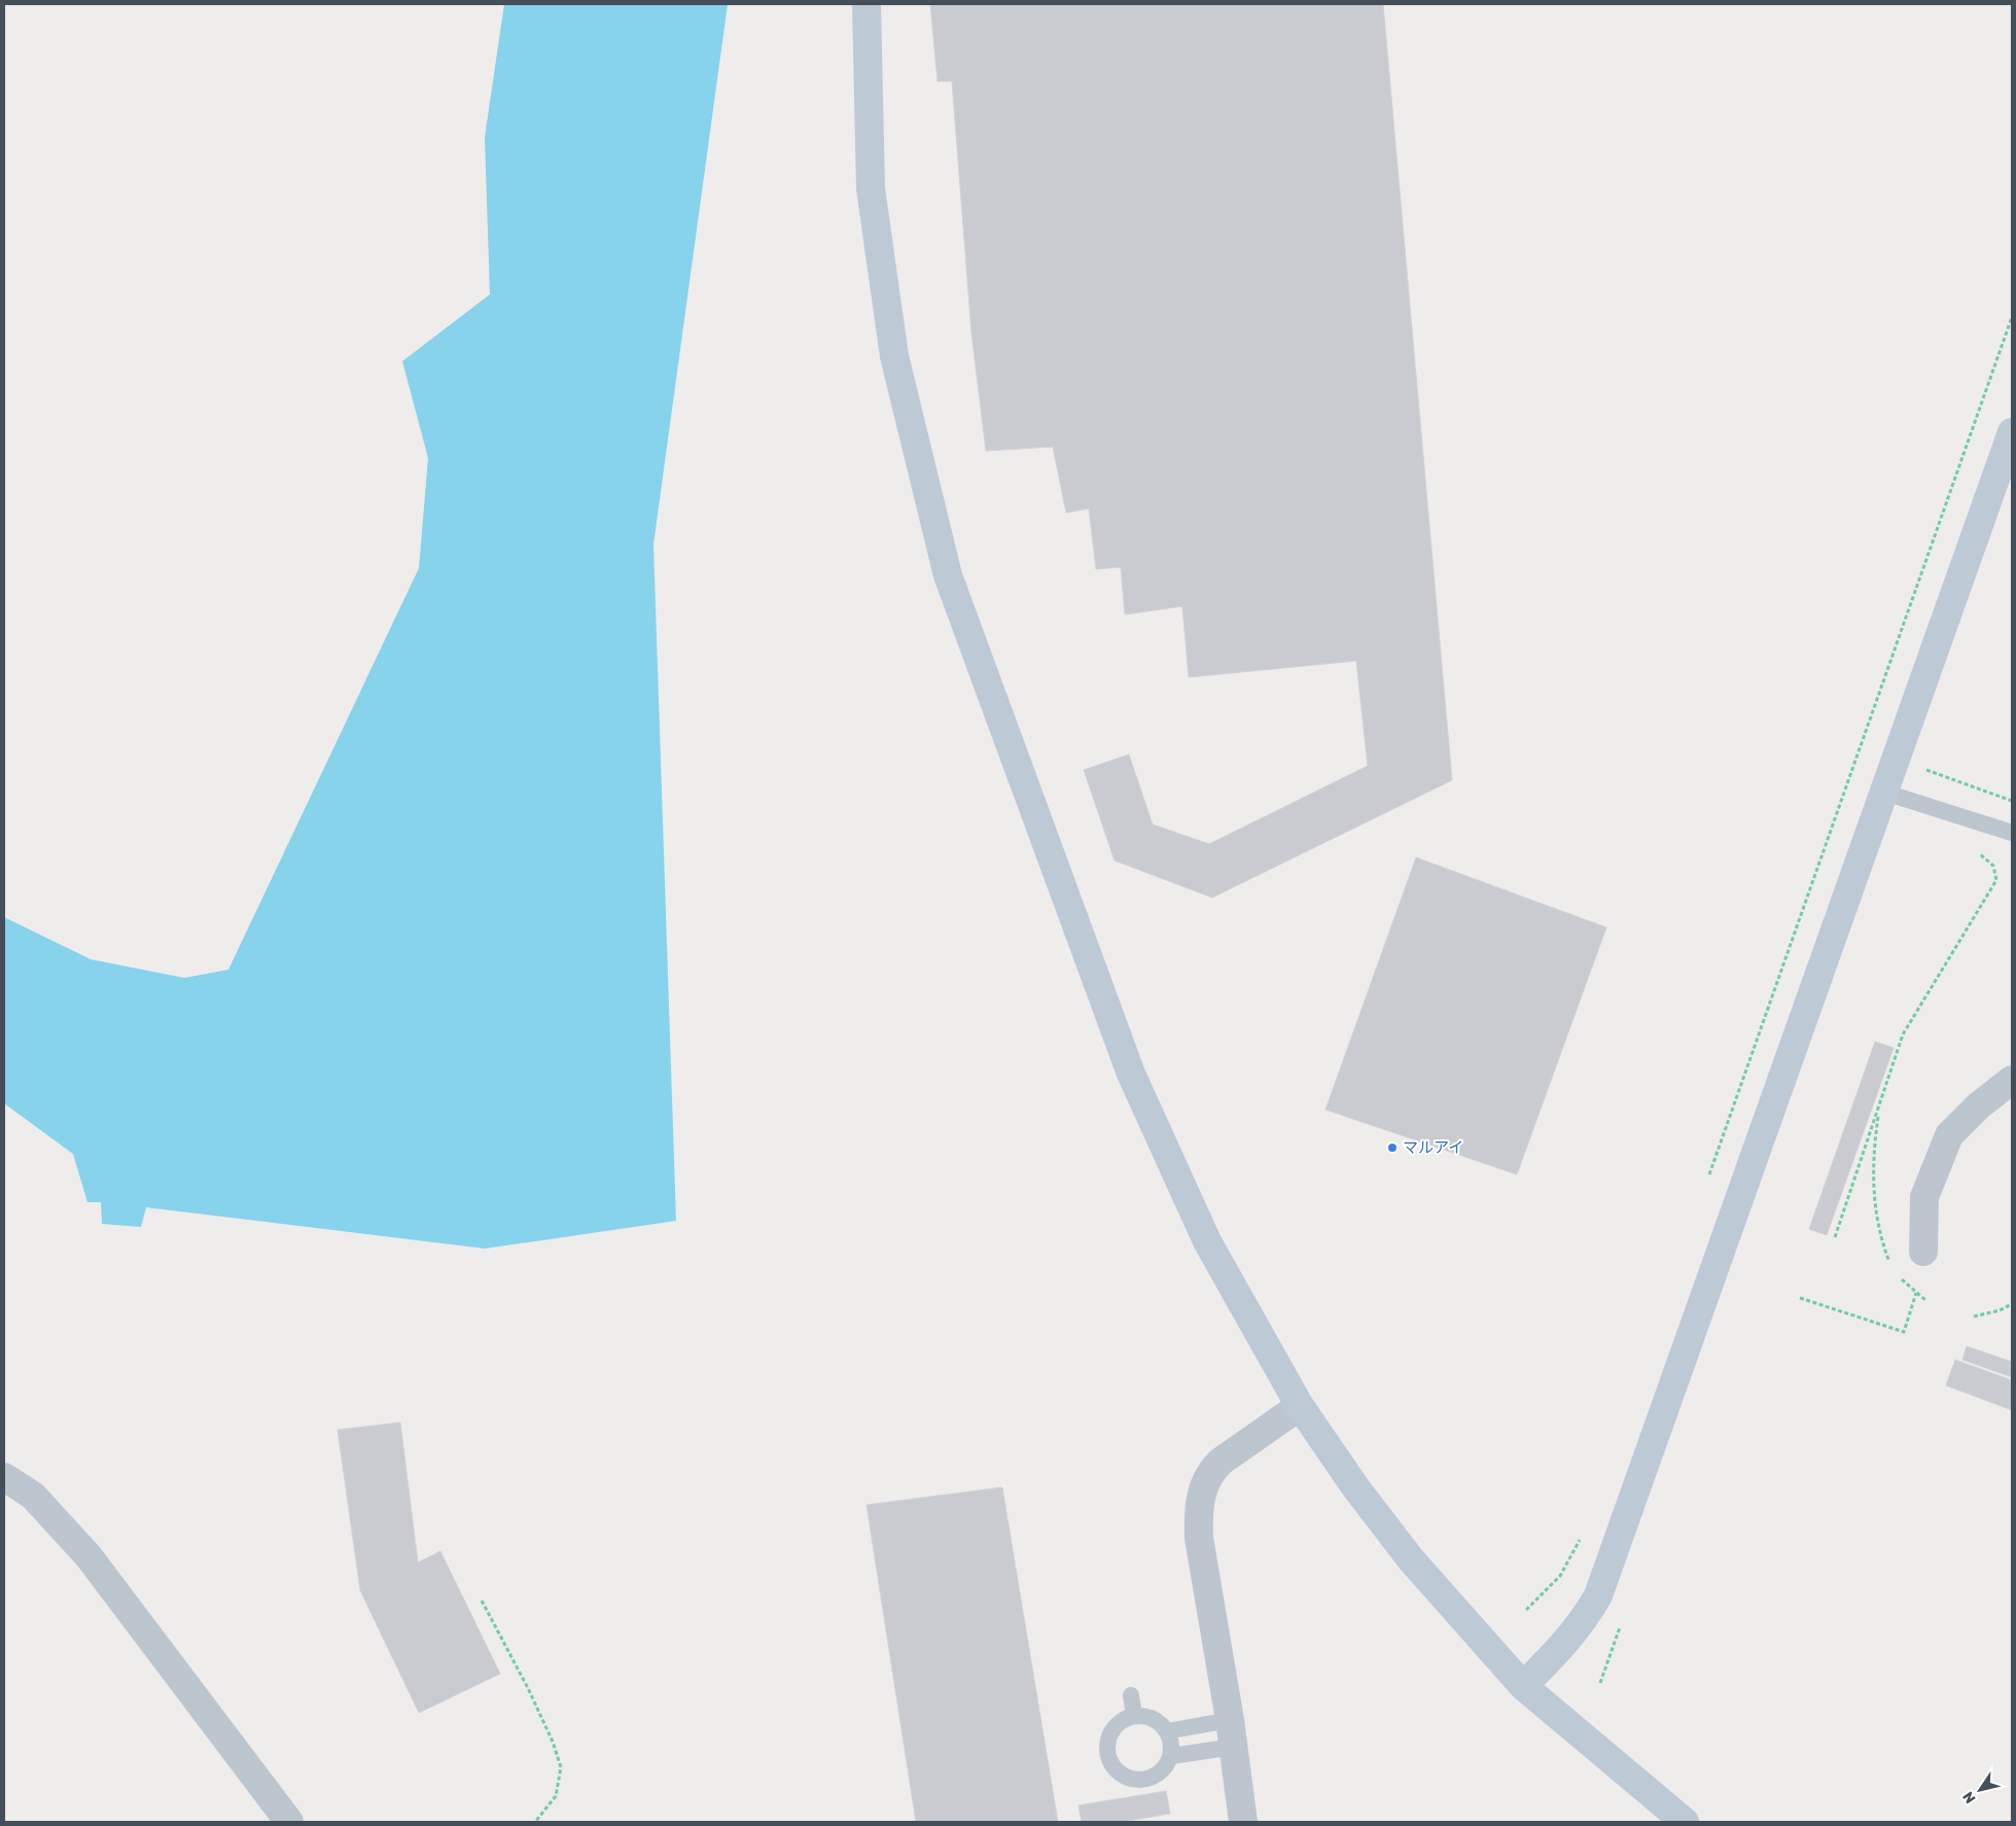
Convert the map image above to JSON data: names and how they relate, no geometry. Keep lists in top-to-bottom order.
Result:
{
  "places": ["マルアイ"],
  "north": "bottom left"
}
